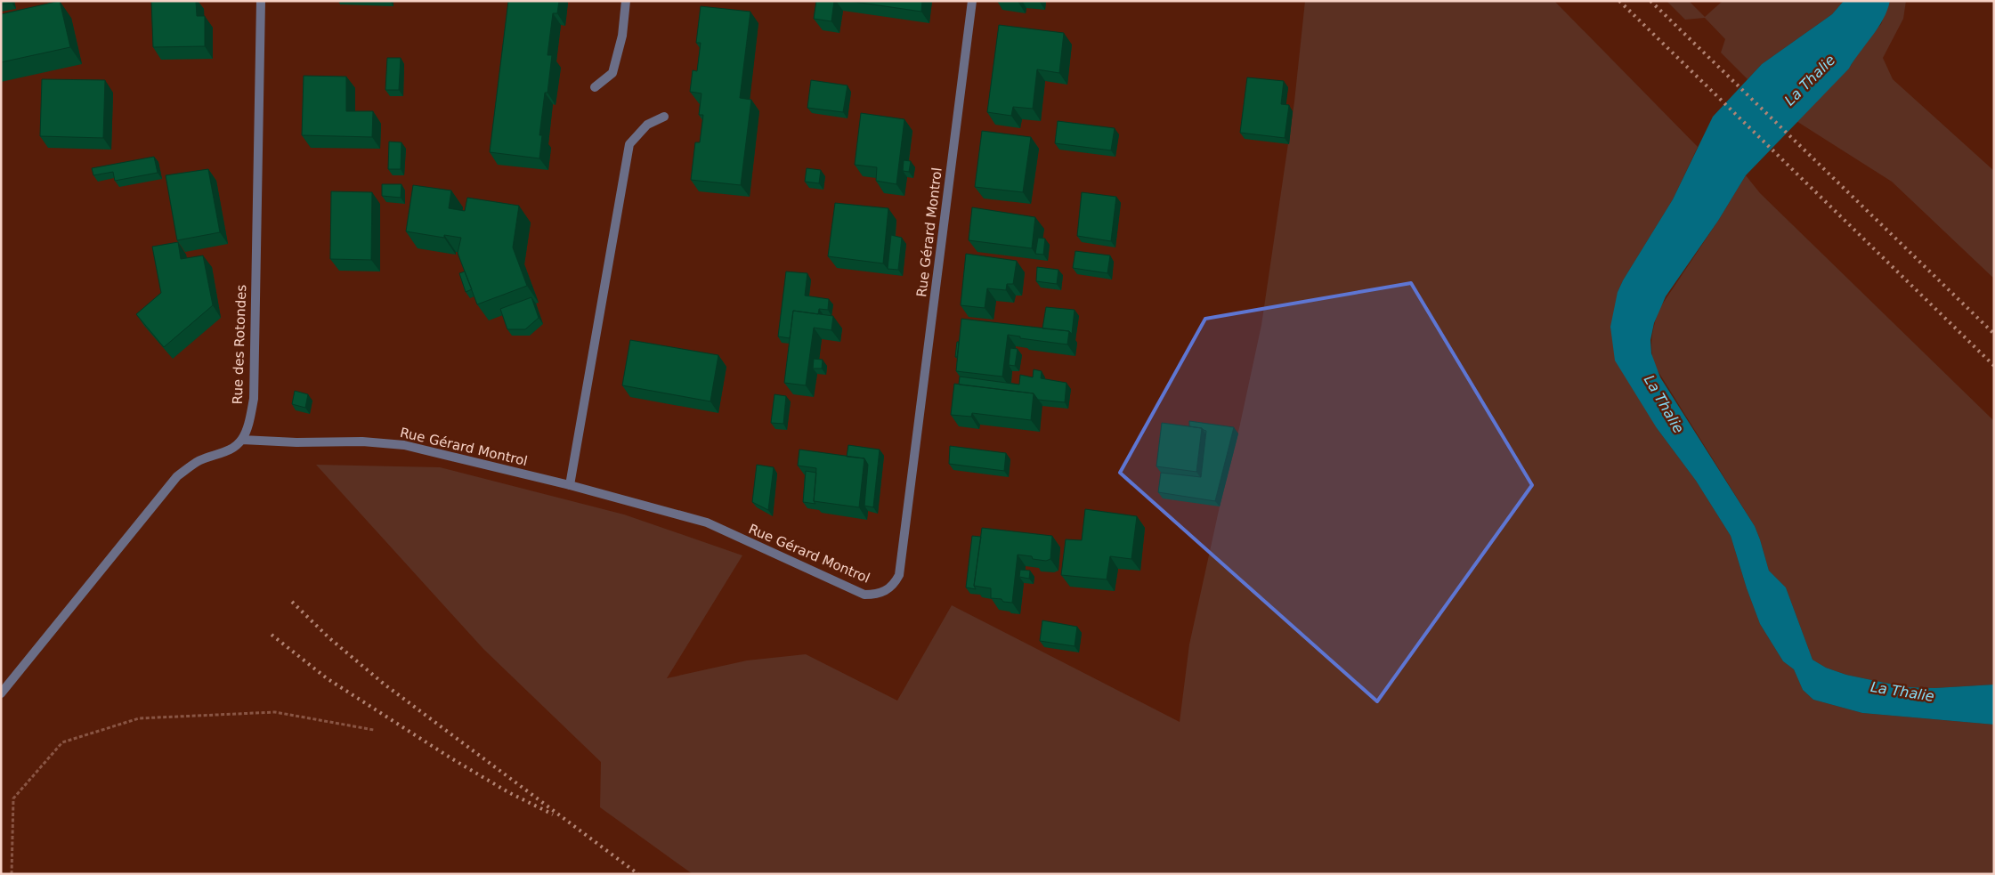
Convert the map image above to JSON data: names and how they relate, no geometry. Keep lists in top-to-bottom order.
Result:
{
  "streets": {
    "street": ["Rue Gérard Montrol", "Rue des Rotondes"]
  },
  "crossings": [
    ["Rue Gérard Montrol", "Rue des Rotondes"]
  ],
  "water": ["La Thalie"]
}
